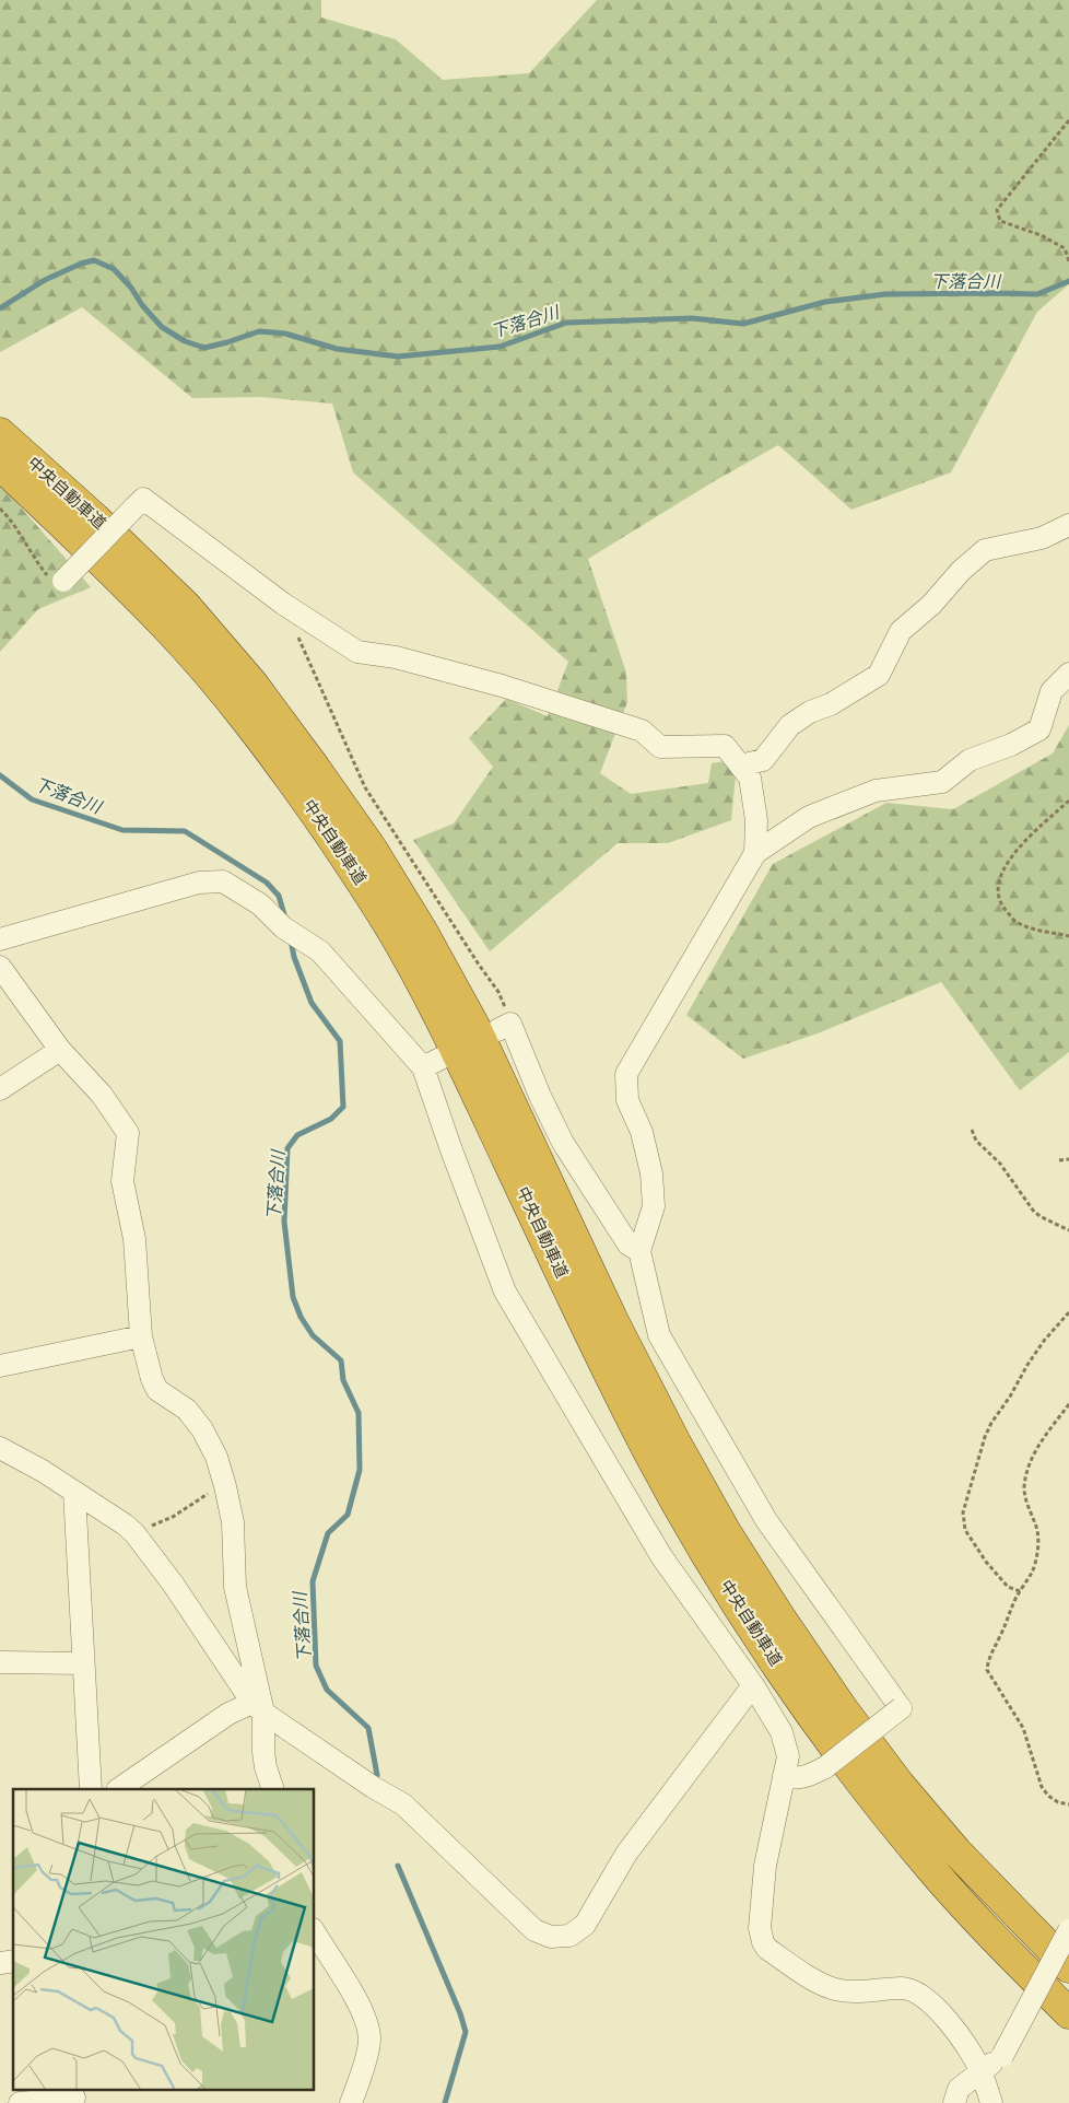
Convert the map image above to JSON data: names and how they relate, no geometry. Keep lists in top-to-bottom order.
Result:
{
  "streets": {
    "highway": ["中央自動車道"]
  },
  "water": ["下落合川"]
}
